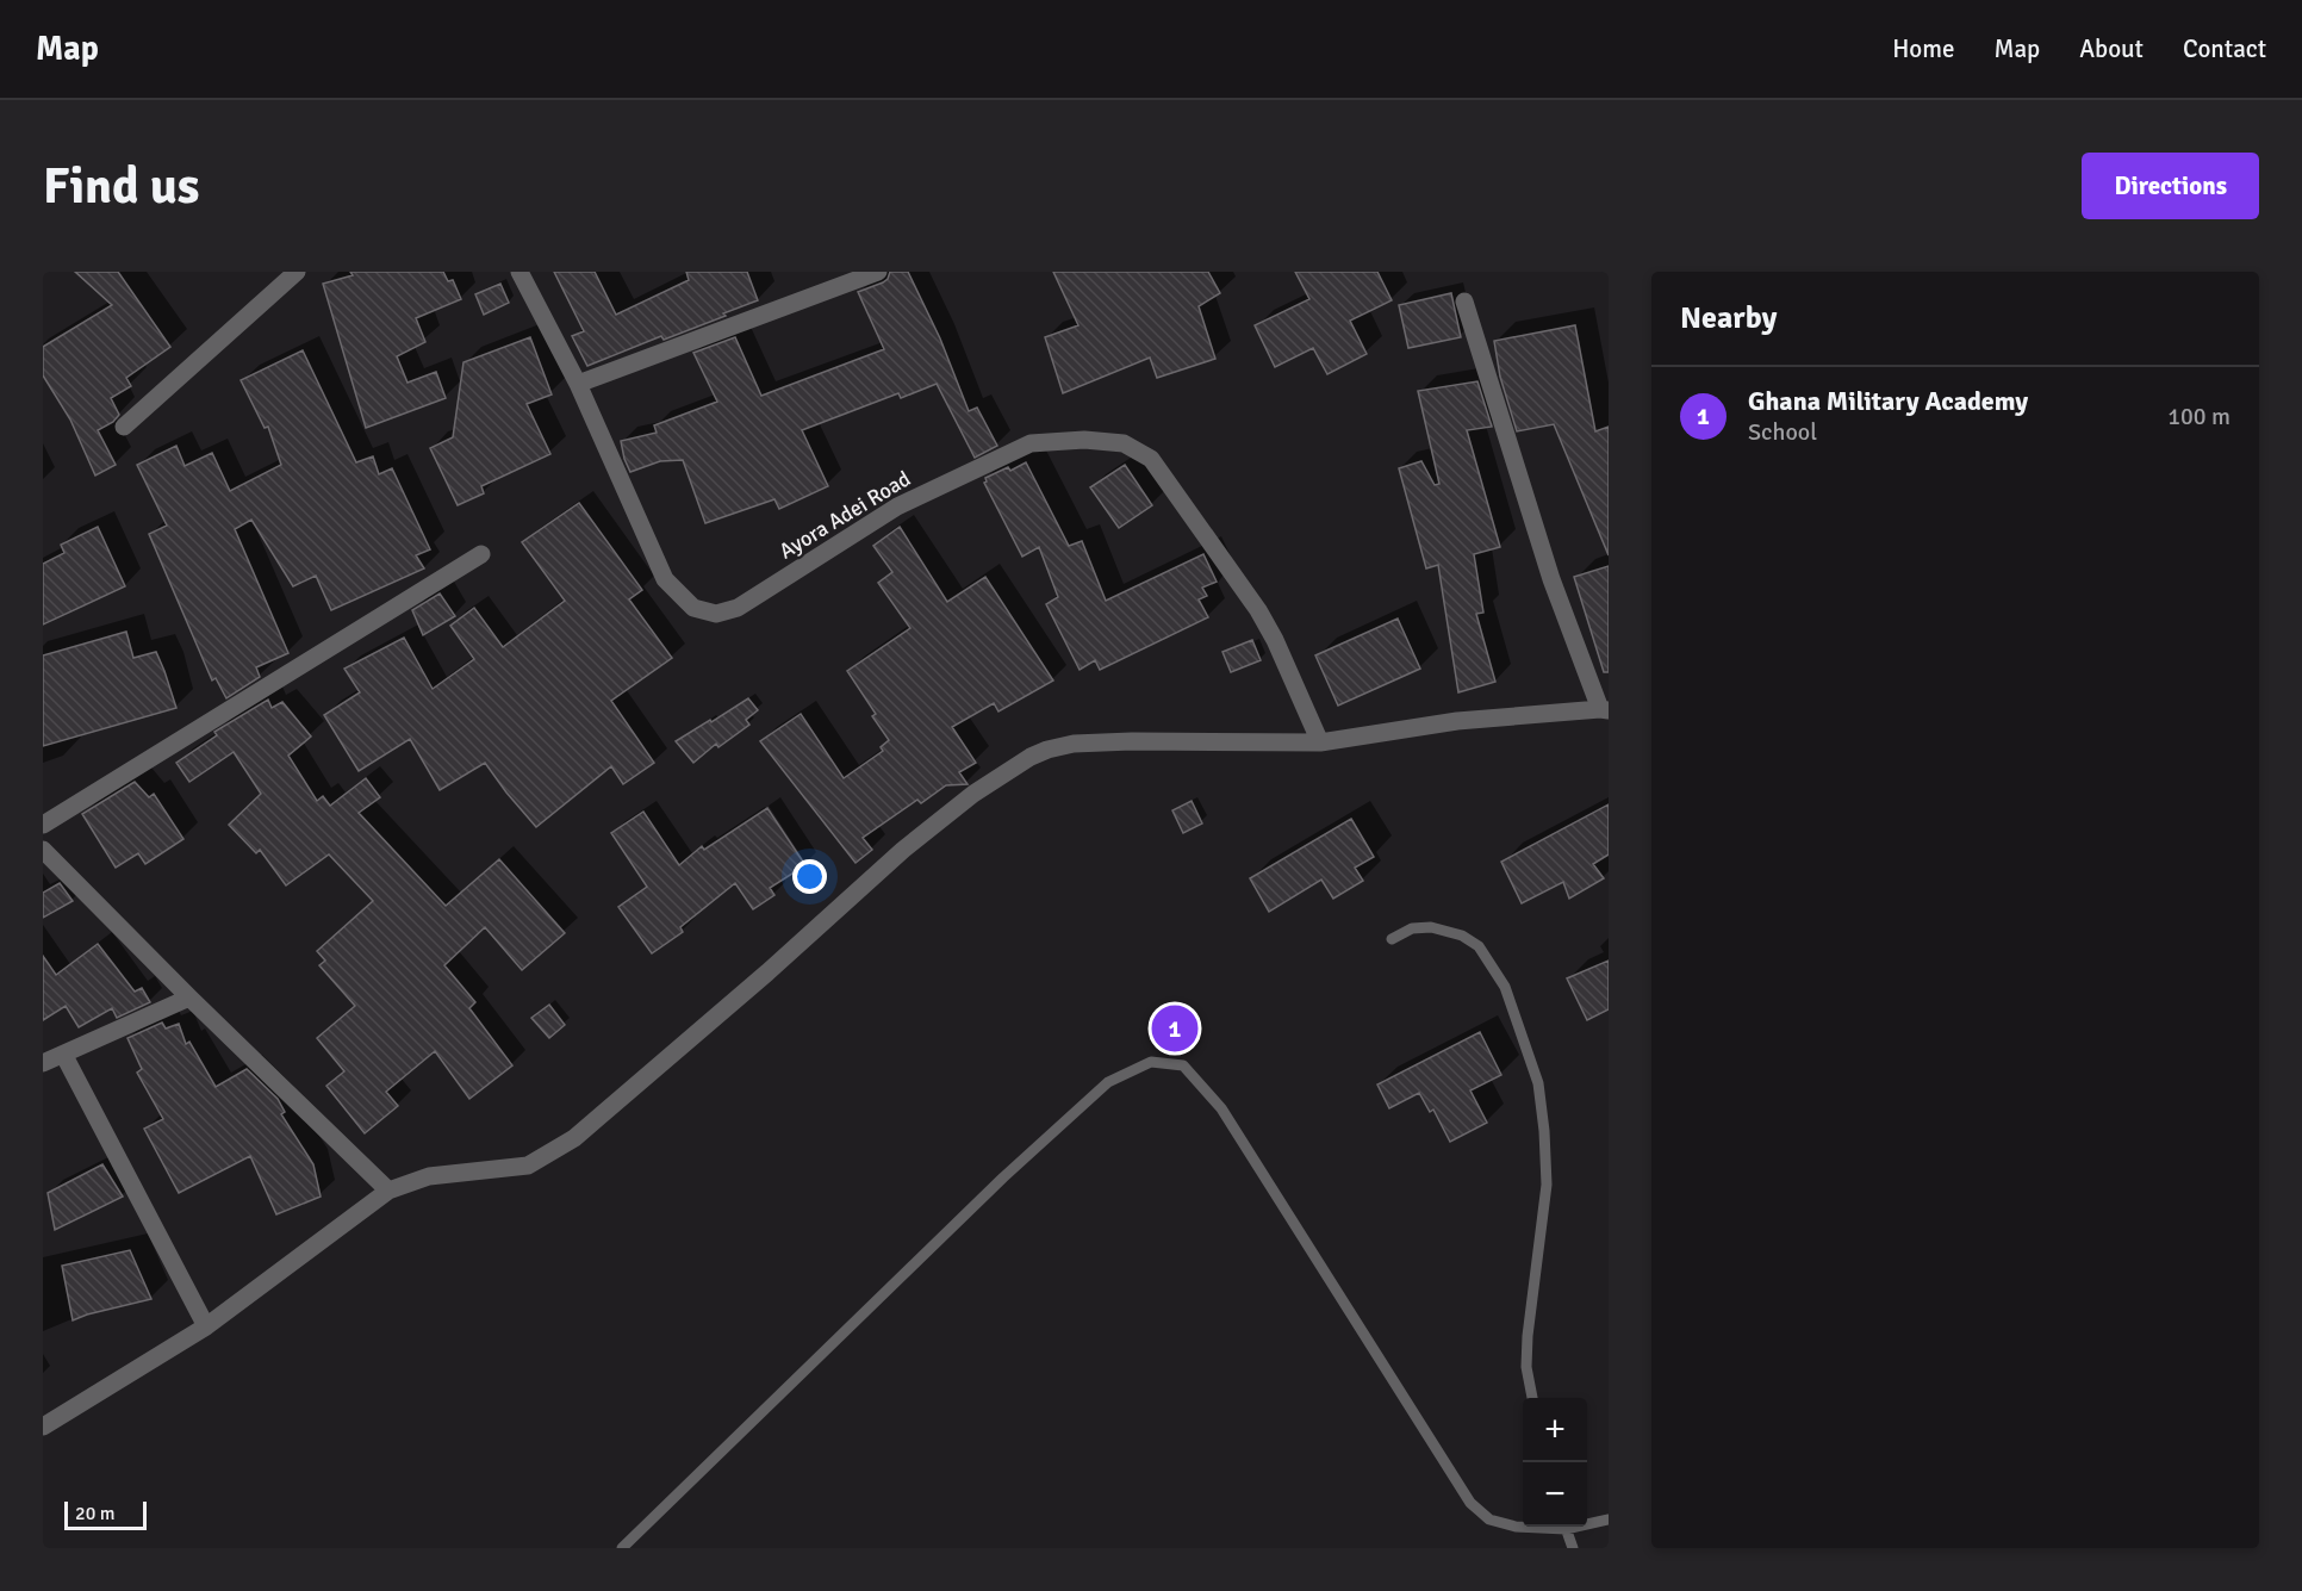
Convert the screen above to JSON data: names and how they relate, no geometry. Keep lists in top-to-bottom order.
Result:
{
  "streets": {
    "street": ["Ayora Adei Road"]
  },
  "scale_bar": "20 m",
  "page": {
    "header": "Map",
    "nav": [
      "Home",
      "Map",
      "About",
      "Contact"
    ],
    "buttons": "Directions",
    "title": "Find us",
    "heading": "Nearby",
    "list": [
      {
        "mark": "1",
        "name": "Ghana Military Academy",
        "note": "School",
        "value": "100 m"
      }
    ],
    "pins": "1",
    "map_buttons": ["+", "−"],
    "scale": "20 m"
  }
}
